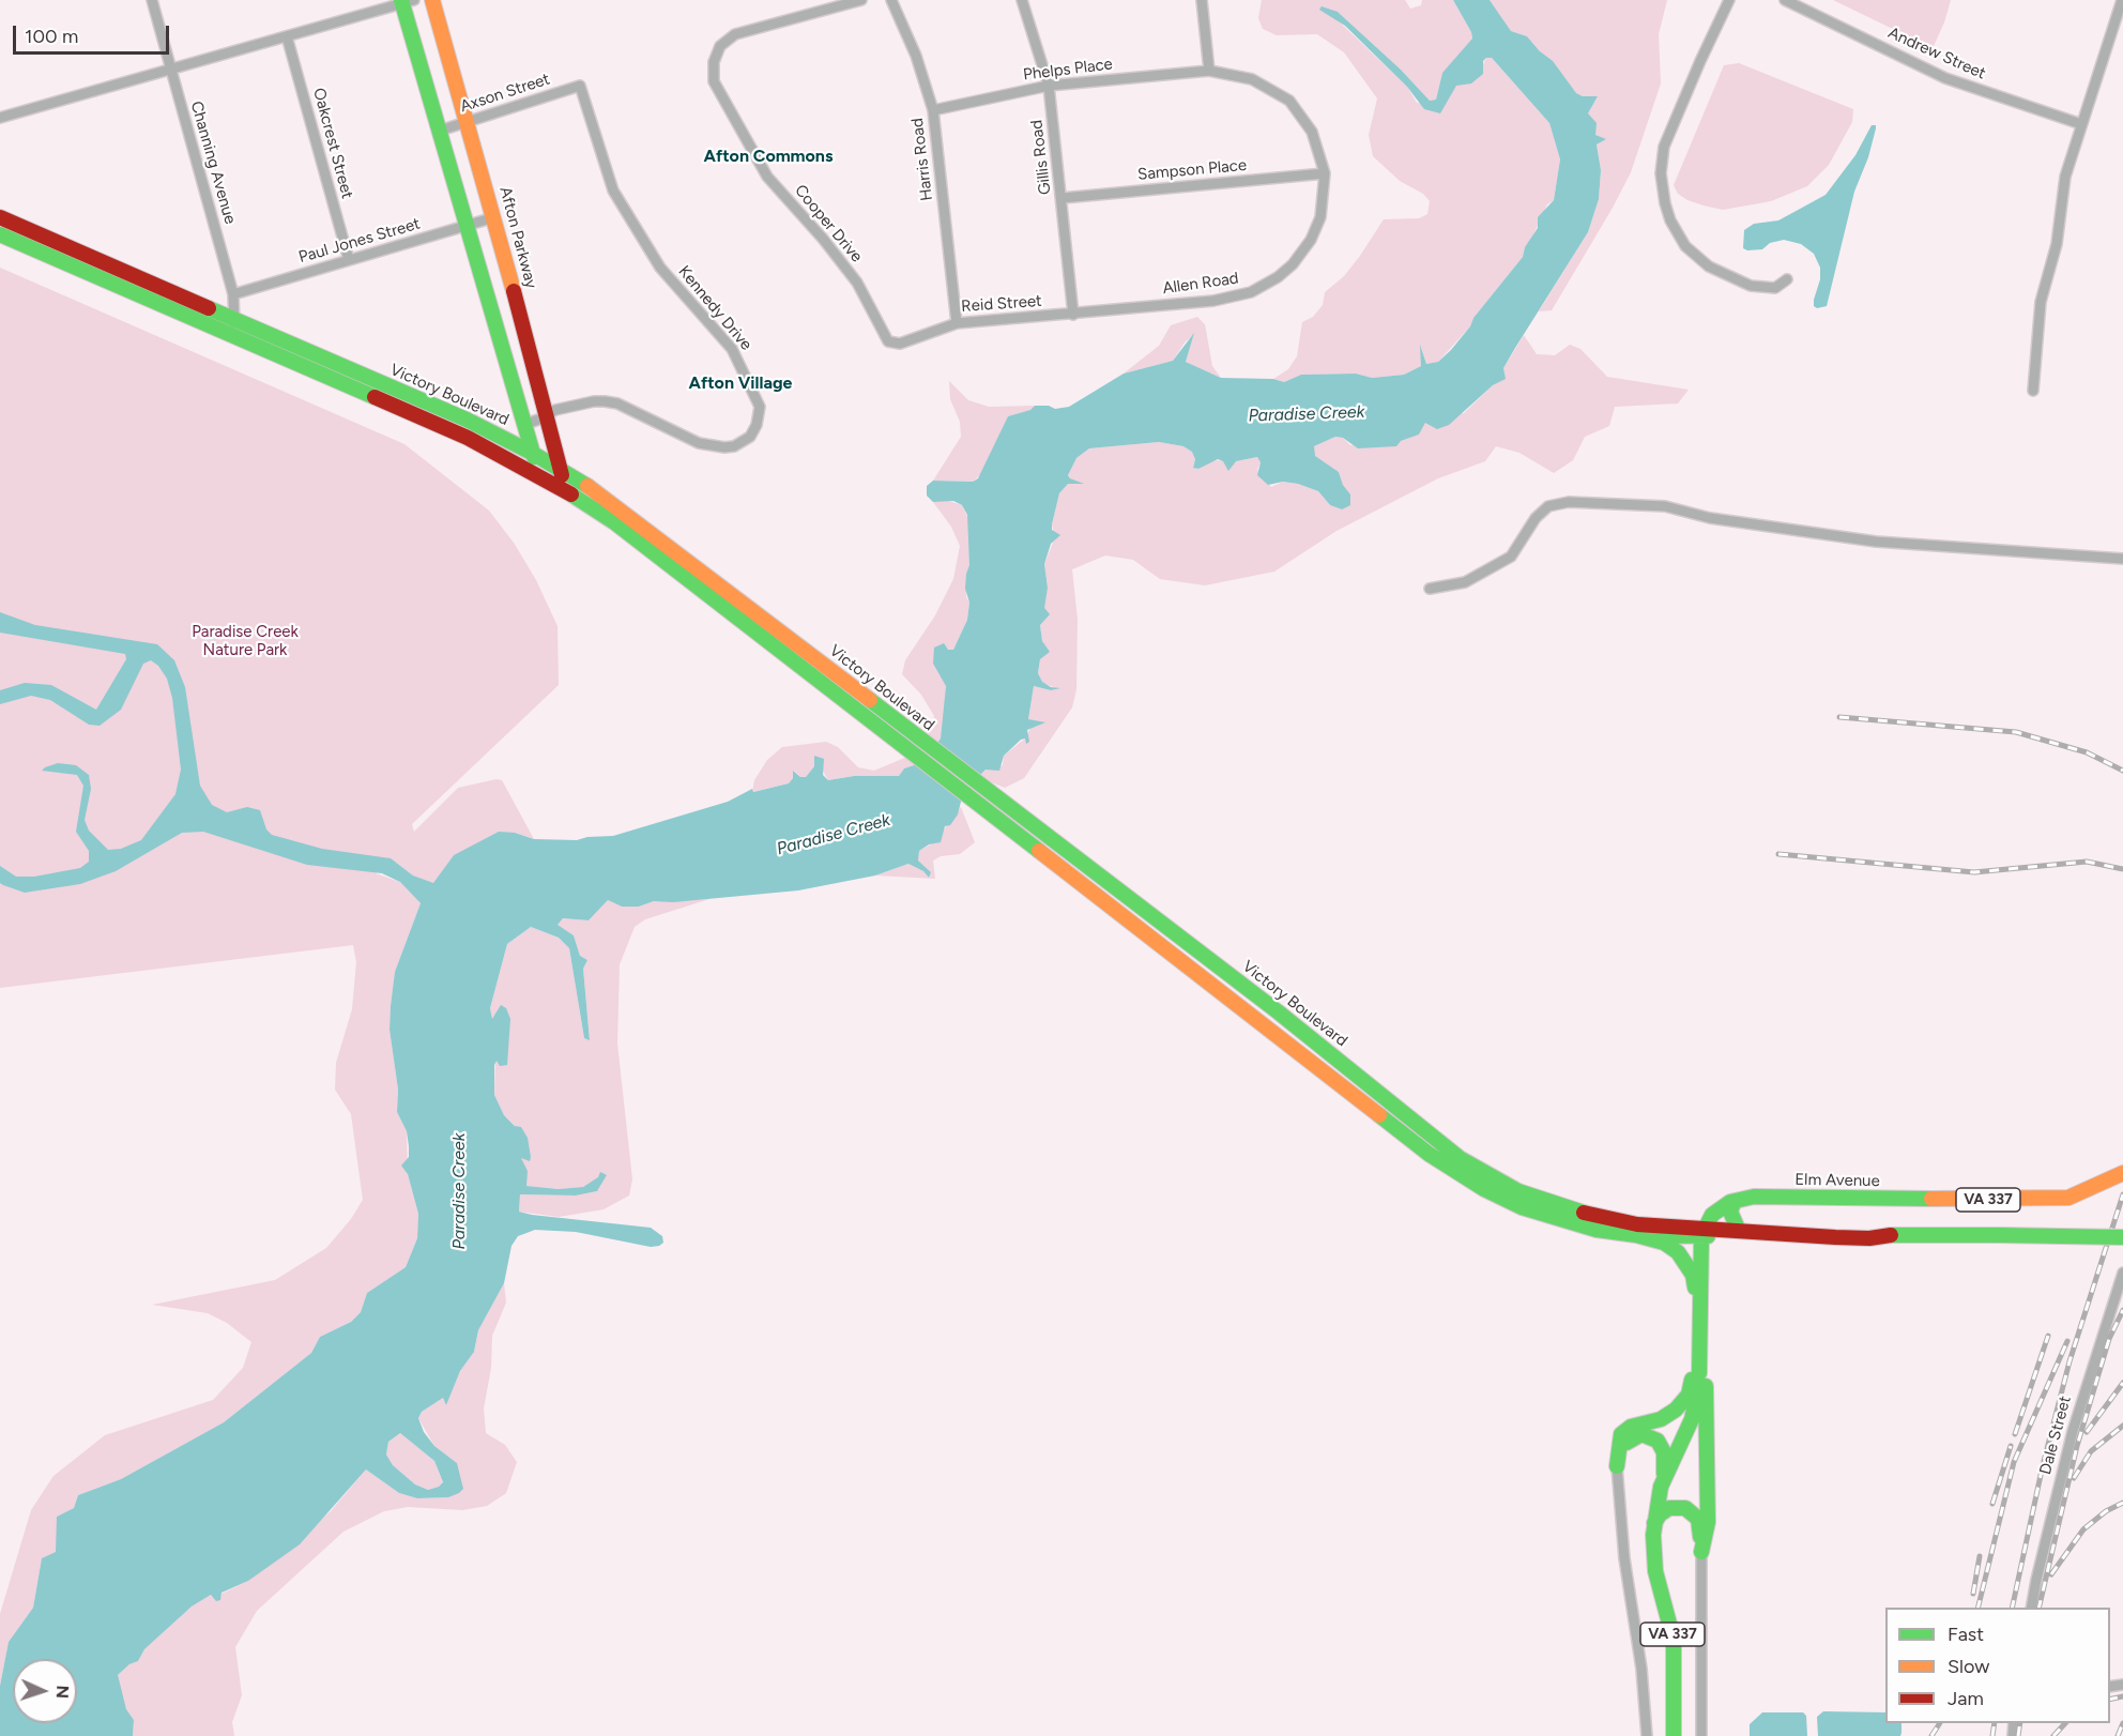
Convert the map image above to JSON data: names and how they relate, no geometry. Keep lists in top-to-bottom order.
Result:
{
  "streets": {
    "main road": [
      "Afton Parkway",
      "Victory Boulevard",
      "Elm Avenue",
      "VA 337"
    ],
    "street": [
      "Andrew Street",
      "Phelps Place",
      "Axson Street",
      "Oakcrest Street",
      "Gillis Road",
      "Harris Road",
      "Channing Avenue",
      "Sampson Place",
      "Cooper Drive",
      "Paul Jones Street",
      "Allen Road",
      "Reid Street",
      "Kennedy Drive",
      "Dale Street"
    ]
  },
  "crossings": [
    ["Phelps Place", "Gillis Road"],
    ["Phelps Place", "Harris Road"],
    ["Phelps Place", "Allen Road"],
    ["Axson Street", "Afton Parkway"],
    ["Axson Street", "Kennedy Drive"],
    ["Oakcrest Street", "Paul Jones Street"],
    ["Gillis Road", "Sampson Place"],
    ["Gillis Road", "Allen Road"],
    ["Gillis Road", "Reid Street"],
    ["Harris Road", "Reid Street"],
    ["Channing Avenue", "Paul Jones Street"],
    ["Channing Avenue", "Victory Boulevard"],
    ["Sampson Place", "Allen Road"],
    ["Cooper Drive", "Reid Street"],
    ["Afton Parkway", "Paul Jones Street"],
    ["Afton Parkway", "Kennedy Drive"],
    ["Afton Parkway", "Victory Boulevard"],
    ["Allen Road", "Reid Street"],
    ["Victory Boulevard", "Elm Avenue"]
  ],
  "districts": ["Afton Commons", "Afton Village"],
  "water": ["Paradise Creek"],
  "parks": ["Paradise Creek Nature Park"],
  "legend": ["Fast", "Slow", "Jam"],
  "scale_bar": "100 m",
  "north": "right"
}
